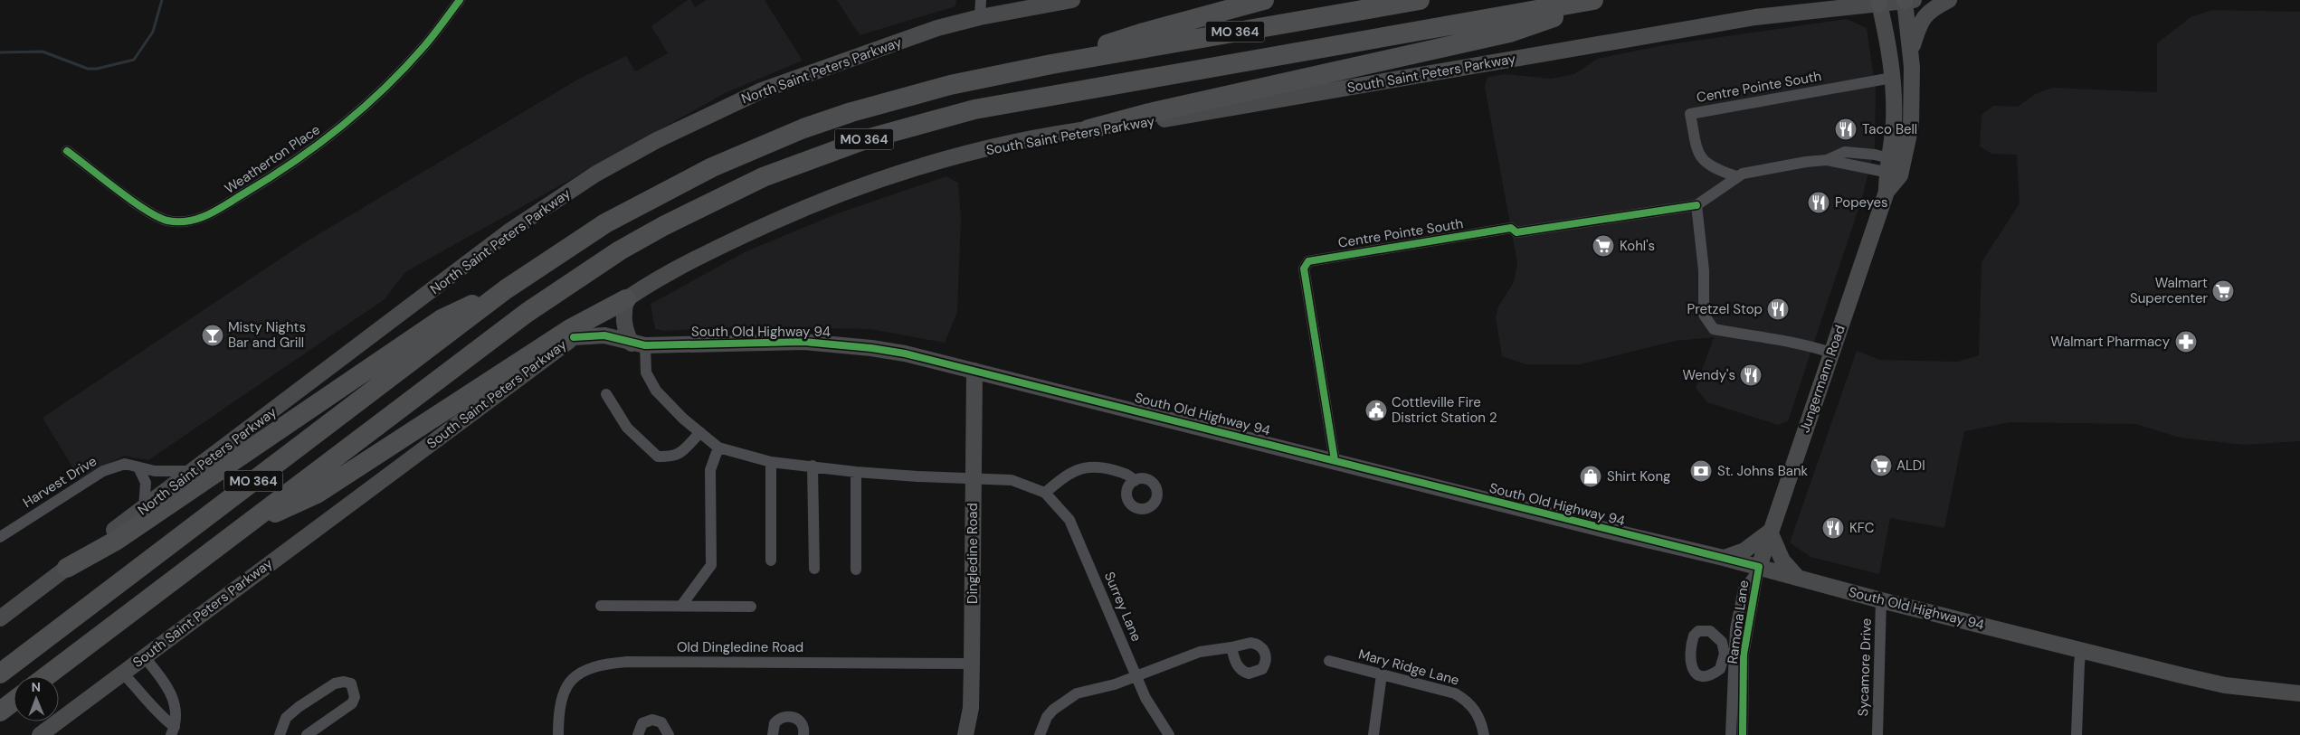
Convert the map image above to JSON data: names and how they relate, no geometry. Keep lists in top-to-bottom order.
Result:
{
  "streets": {
    "highway": ["MO 364"],
    "main road": [
      "North Saint Peters Parkway",
      "South Saint Peters Parkway",
      "South Old Highway 94",
      "Jungermann Road",
      "Dingledine Road"
    ],
    "street": [
      "Centre Pointe South",
      "Weatherton Place",
      "Harvest Drive",
      "Surrey Lane",
      "Ramona Lane",
      "Old Dingledine Road",
      "Mary Ridge Lane",
      "Sycamore Drive"
    ]
  },
  "crossings": [
    ["North Saint Peters Parkway", "Harvest Drive"],
    ["South Saint Peters Parkway", "South Old Highway 94"],
    ["South Saint Peters Parkway", "Jungermann Road"],
    ["Centre Pointe South", "South Old Highway 94"],
    ["Centre Pointe South", "Jungermann Road"],
    ["South Old Highway 94", "Jungermann Road"],
    ["South Old Highway 94", "Dingledine Road"],
    ["South Old Highway 94", "Ramona Lane"],
    ["South Old Highway 94", "Sycamore Drive"],
    ["Jungermann Road", "Ramona Lane"],
    ["Dingledine Road", "Old Dingledine Road"]
  ],
  "places": {
    "restaurant": [
      "Taco Bell",
      "Popeyes",
      "Pretzel Stop",
      "Wendy's",
      "KFC"
    ],
    "supermarket": ["Kohl's", "Walmart Supercenter", "ALDI"],
    "bar": ["Misty Nights Bar and Grill"],
    "pharmacy": ["Walmart Pharmacy"],
    "public building": ["Cottleville Fire District Station 2"],
    "bank": ["St. Johns Bank"],
    "shop": ["Shirt Kong"]
  },
  "north": "top"
}
